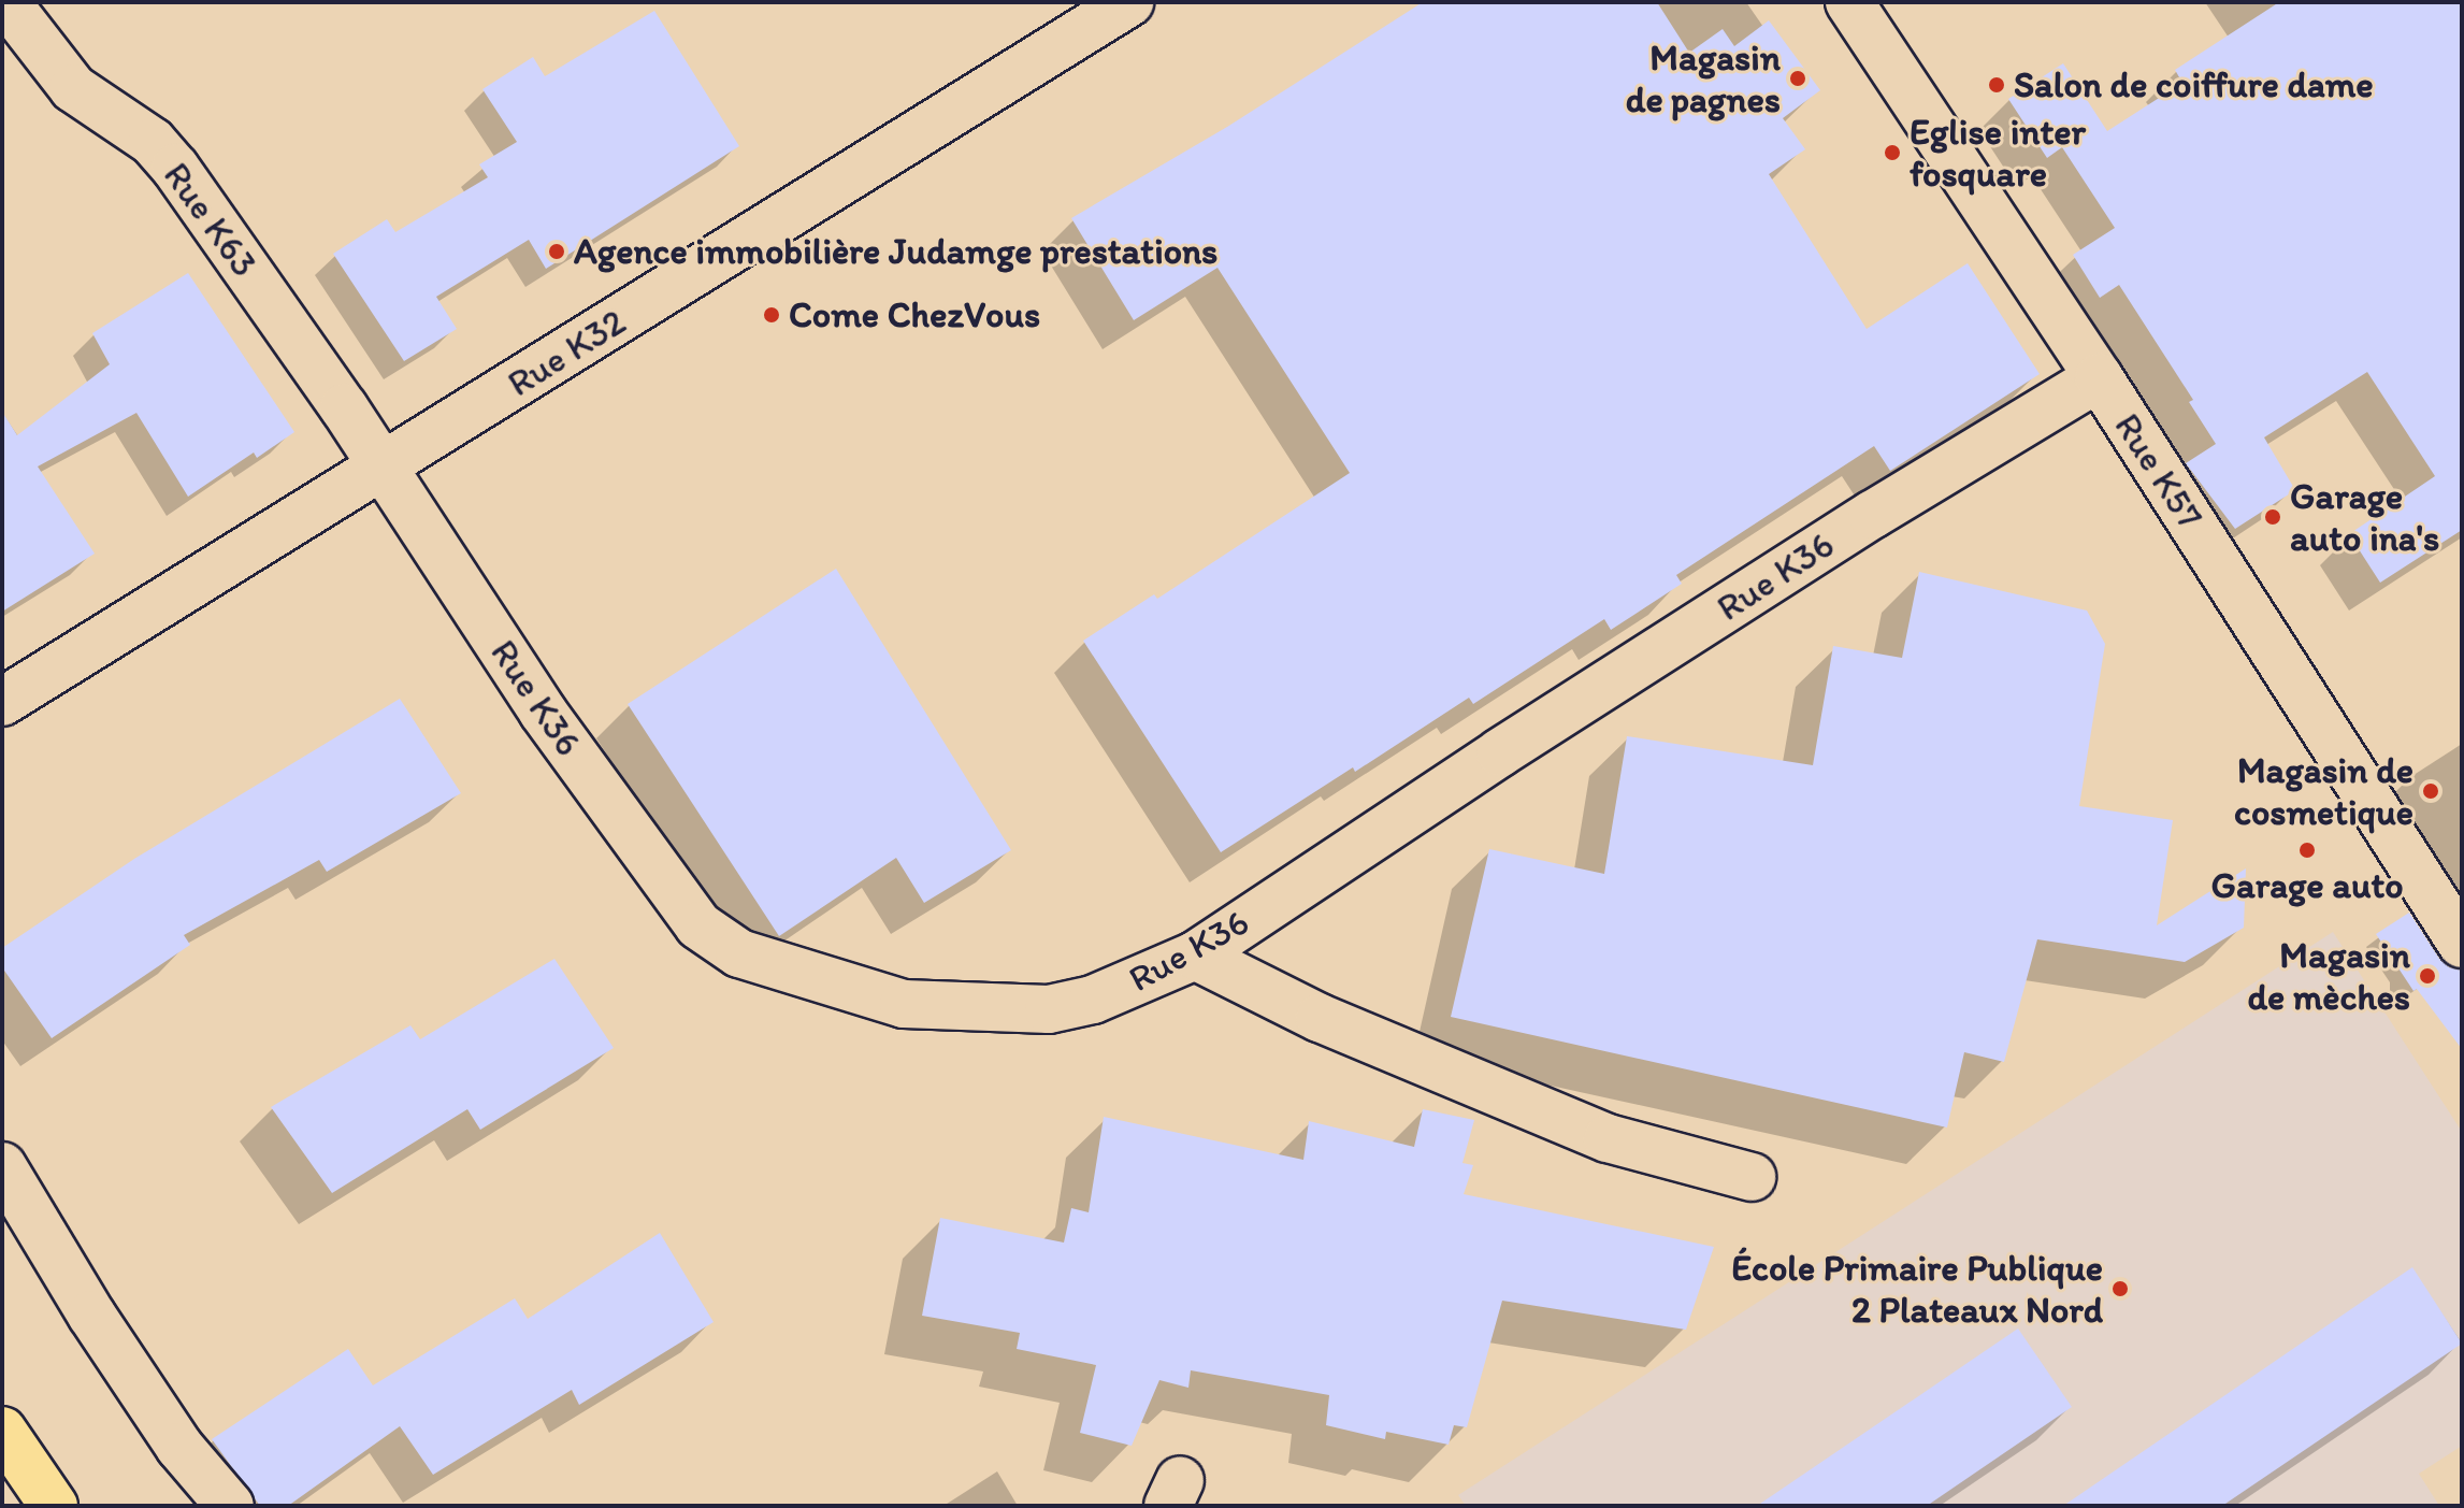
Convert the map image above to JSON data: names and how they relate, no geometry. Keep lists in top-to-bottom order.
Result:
{
  "streets": {
    "street": [
      "Rue K63",
      "Rue K32",
      "Rue K57",
      "Rue K36"
    ]
  },
  "crossings": [
    ["Rue K63", "Rue K32"],
    ["Rue K63", "Rue K36"],
    ["Rue K32", "Rue K36"],
    ["Rue K57", "Rue K36"]
  ],
  "places": [
    "Magasin de pagnes",
    "Salon de coiffure dame",
    "Eglise inter fosquare",
    "Agence immobilière Judamge prestations",
    "Come ChezVous",
    "Garage auto ina's",
    "Magasin de cosmetique",
    "Garage auto",
    "Magasin de mèches",
    "École Primaire Publique 2 Plateaux Nord"
  ]
}
